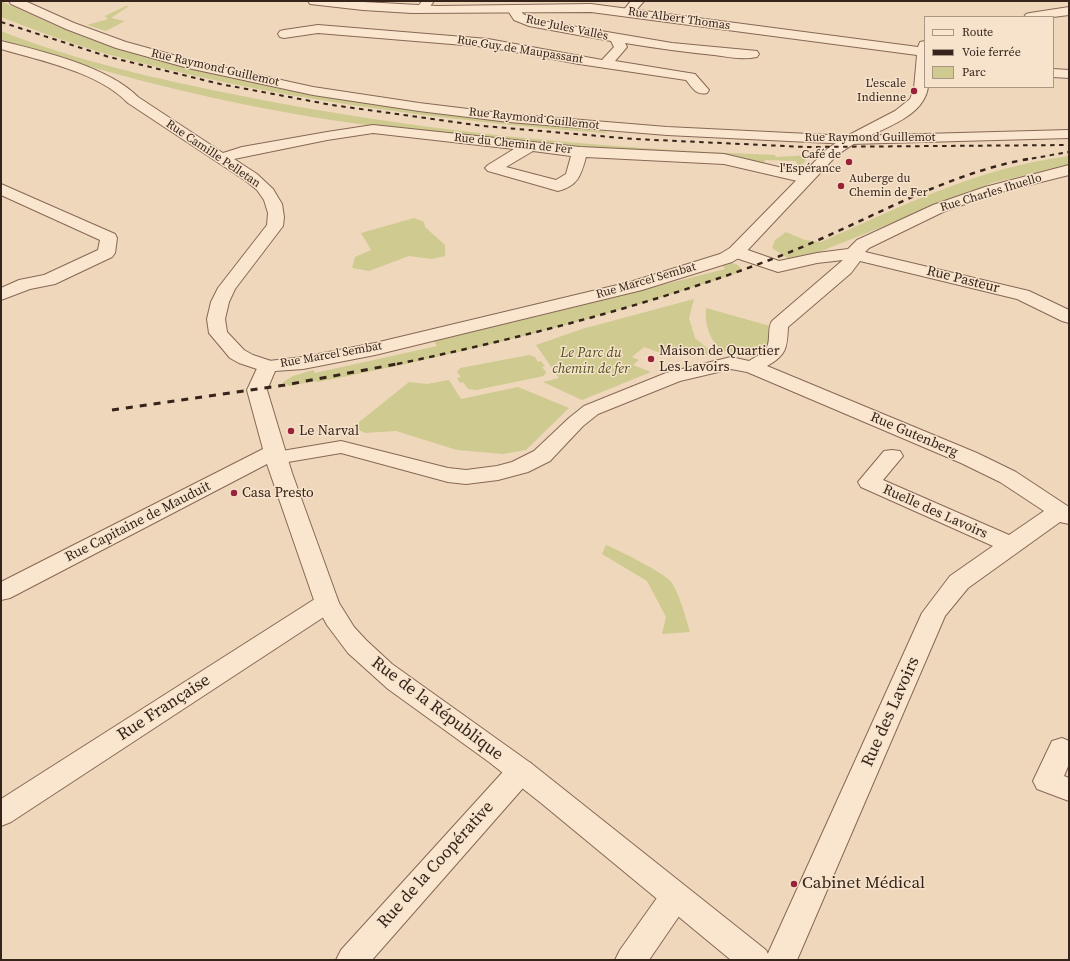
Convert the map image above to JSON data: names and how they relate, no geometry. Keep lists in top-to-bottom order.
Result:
{
  "streets": {
    "street": [
      "Rue Albert Thomas",
      "Rue Jules Vallès",
      "Rue Guy de Maupassant",
      "Rue Raymond Guillemot",
      "Rue du Chemin de Fer",
      "Rue Camille Pelletan",
      "Rue Charles Ihuello",
      "Rue Pasteur",
      "Rue Marcel Sembat",
      "Rue Gutenberg",
      "Ruelle des Lavoirs",
      "Rue Capitaine de Mauduit",
      "Rue Française",
      "Rue de la République",
      "Rue des Lavoirs",
      "Rue de la Coopérative"
    ]
  },
  "crossings": [
    ["Rue Albert Thomas", "Rue Jules Vallès"],
    ["Rue Albert Thomas", "Rue Marcel Sembat"],
    ["Rue Jules Vallès", "Rue Guy de Maupassant"],
    ["Rue Raymond Guillemot", "Rue Marcel Sembat"],
    ["Rue du Chemin de Fer", "Rue Camille Pelletan"],
    ["Rue du Chemin de Fer", "Rue Marcel Sembat"],
    ["Rue Camille Pelletan", "Rue Marcel Sembat"],
    ["Rue Camille Pelletan", "Rue de la République"],
    ["Rue Charles Ihuello", "Rue Pasteur"],
    ["Rue Marcel Sembat", "Rue de la République"],
    ["Rue Gutenberg", "Rue Capitaine de Mauduit"],
    ["Rue Gutenberg", "Rue de la République"],
    ["Rue Gutenberg", "Rue des Lavoirs"],
    ["Ruelle des Lavoirs", "Rue des Lavoirs"],
    ["Rue Capitaine de Mauduit", "Rue de la République"],
    ["Rue Française", "Rue de la République"],
    ["Rue de la République", "Rue de la Coopérative"]
  ],
  "parks": ["Le Parc du chemin de fer"],
  "places": [
    "L'escale Indienne",
    "Café de l'Espérance",
    "Auberge du Chemin de Fer",
    "Maison de Quartier Les Lavoirs",
    "Le Narval",
    "Casa Presto",
    "Cabinet Médical"
  ],
  "legend": ["Route", "Voie ferrée", "Parc"]
}
